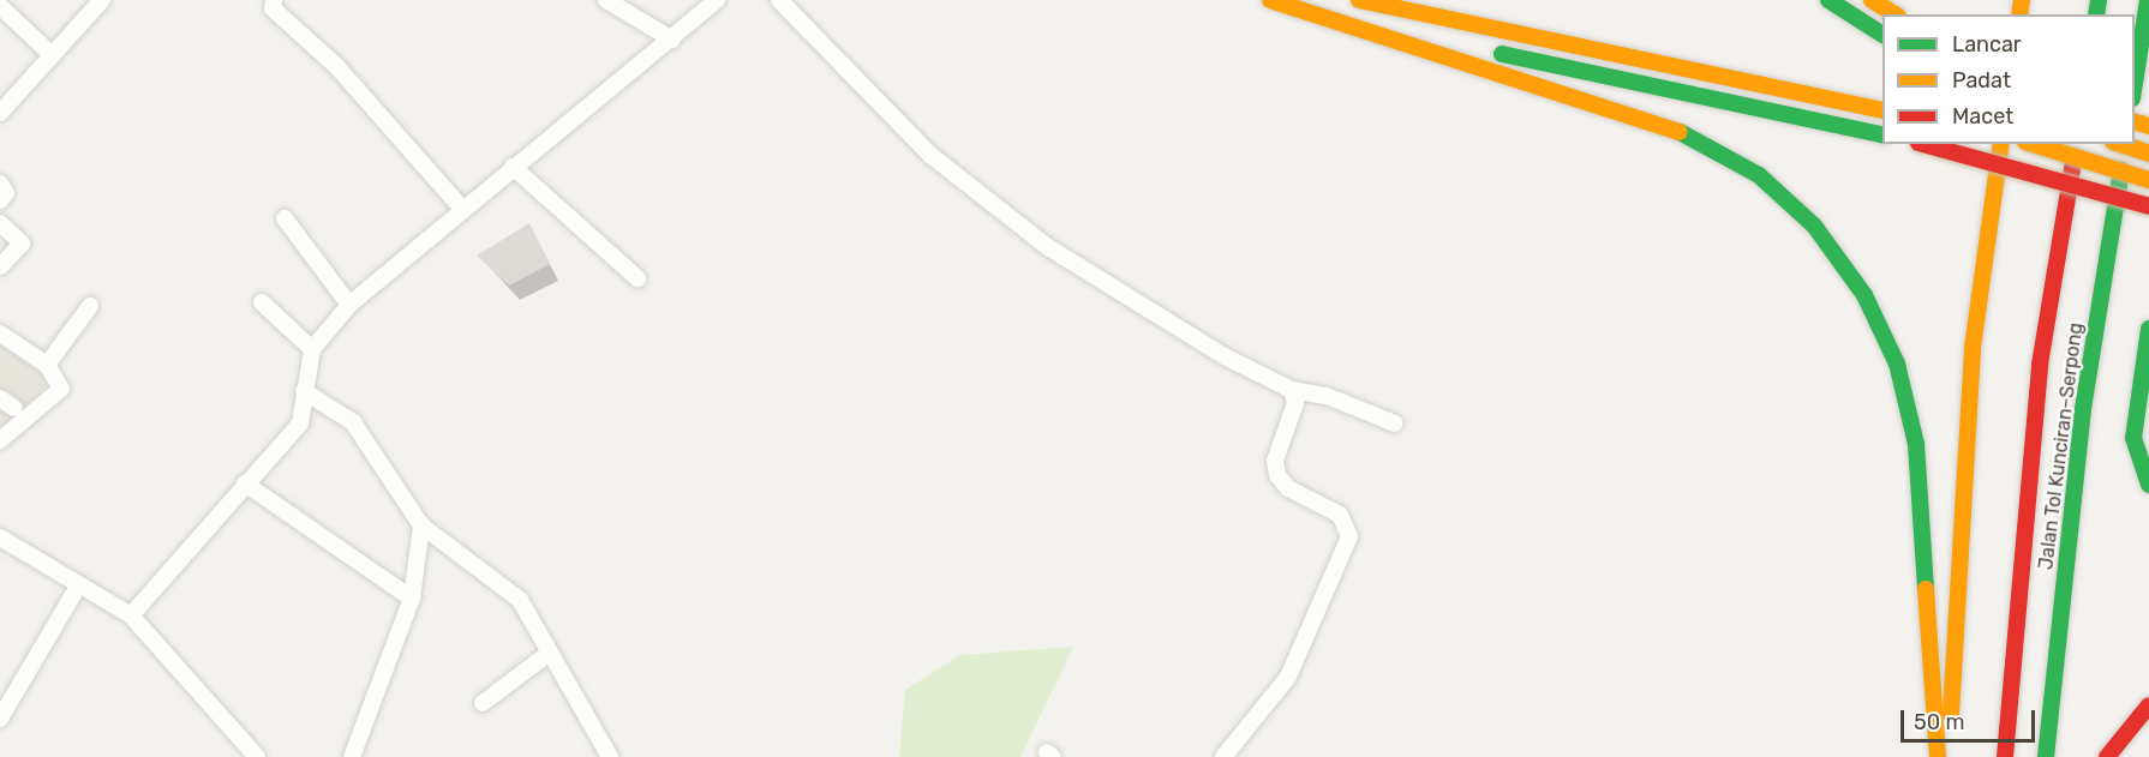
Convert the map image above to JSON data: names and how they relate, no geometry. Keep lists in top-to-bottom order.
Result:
{
  "streets": {
    "highway": ["Jalan Tol Kunciran–Serpong"]
  },
  "legend": ["Lancar", "Padat", "Macet"],
  "scale_bar": "50 m"
}
